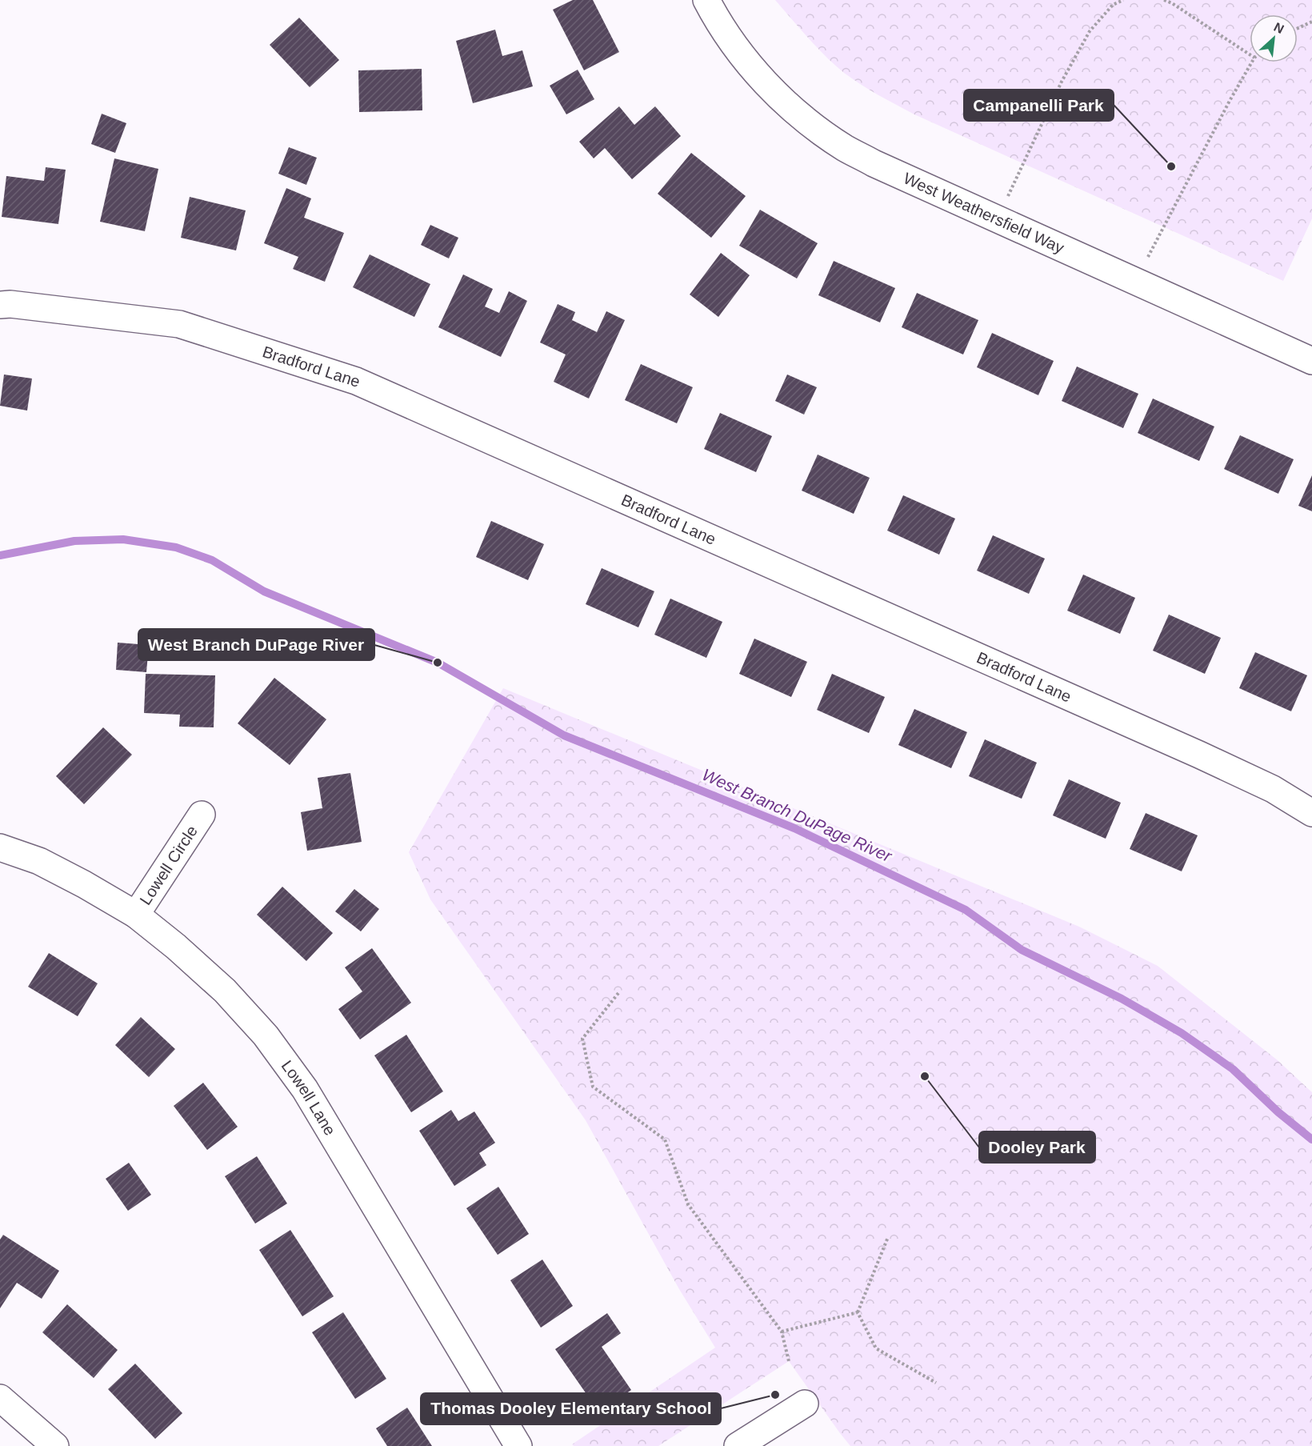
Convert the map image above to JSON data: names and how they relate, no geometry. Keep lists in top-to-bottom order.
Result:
{
  "streets": {
    "street": [
      "West Weathersfield Way",
      "Bradford Lane",
      "Lowell Circle",
      "Lowell Lane"
    ]
  },
  "crossings": [
    ["Lowell Circle", "Lowell Lane"]
  ],
  "water": ["West Branch DuPage River"],
  "places": [
    "Campanelli Park",
    "West Branch DuPage River",
    "Dooley Park",
    "Thomas Dooley Elementary School"
  ],
  "north": "top right"
}
